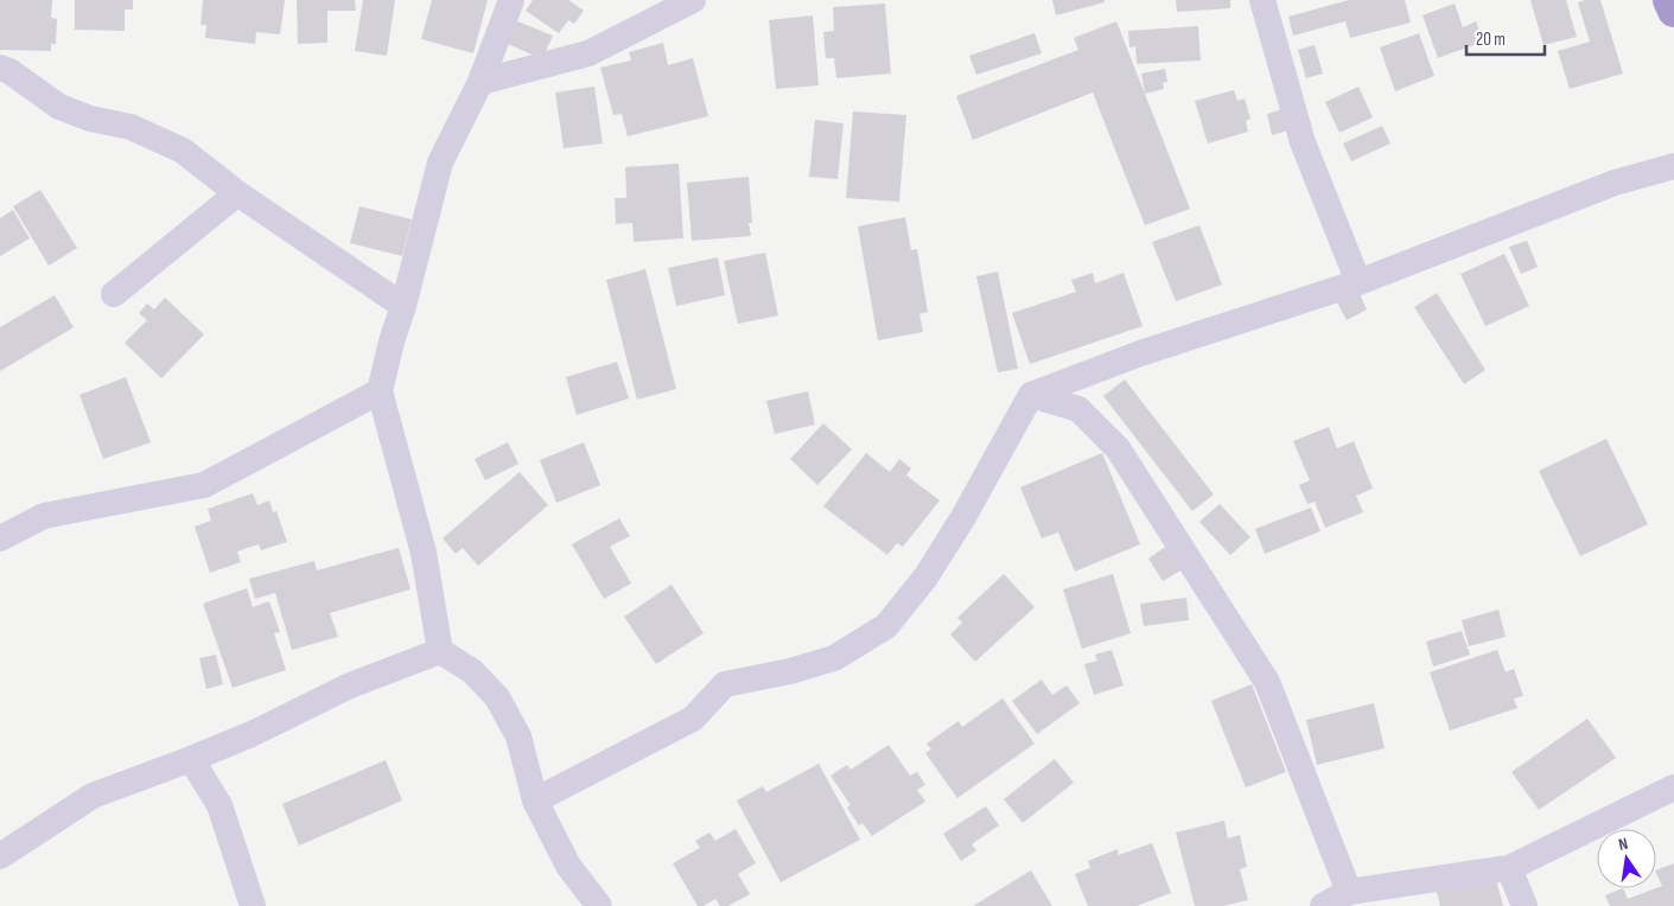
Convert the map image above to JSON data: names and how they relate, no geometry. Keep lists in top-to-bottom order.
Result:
{
  "scale_bar": "20 m",
  "north": "top"
}
